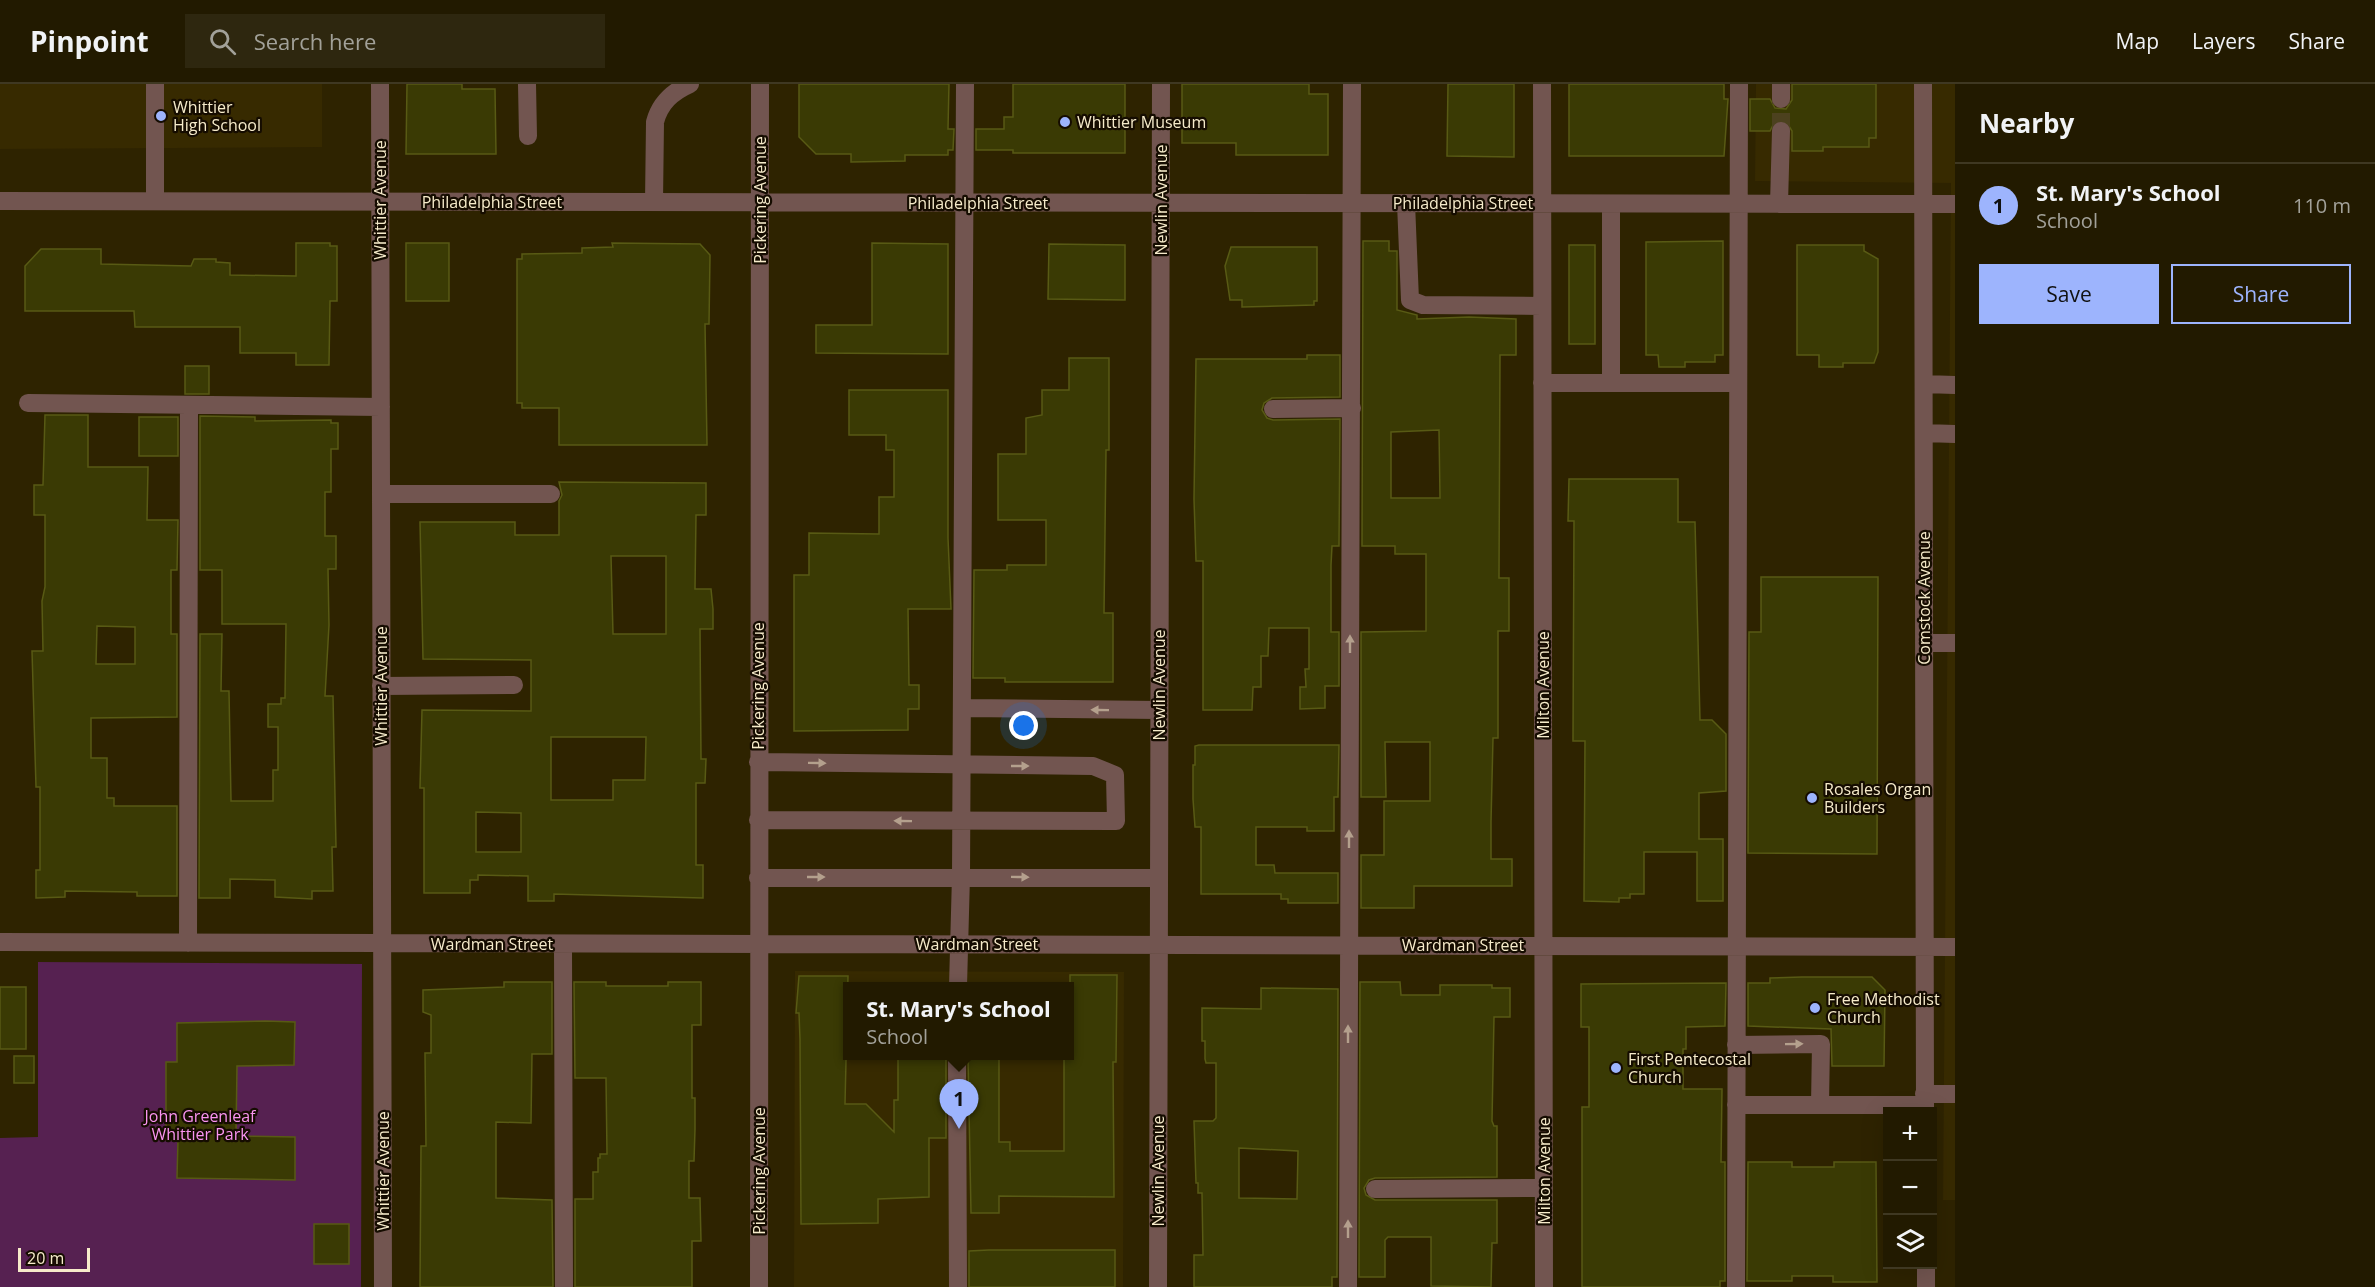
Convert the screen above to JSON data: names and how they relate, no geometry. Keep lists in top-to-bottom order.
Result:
{
  "streets": {
    "street": [
      "Whittier Avenue",
      "Pickering Avenue",
      "Newlin Avenue",
      "Philadelphia Street",
      "Comstock Avenue",
      "Milton Avenue",
      "Wardman Street"
    ]
  },
  "crossings": [
    ["Whittier Avenue", "Philadelphia Street"],
    ["Whittier Avenue", "Wardman Street"],
    ["Pickering Avenue", "Philadelphia Street"],
    ["Pickering Avenue", "Wardman Street"],
    ["Newlin Avenue", "Philadelphia Street"],
    ["Newlin Avenue", "Wardman Street"],
    ["Philadelphia Street", "Comstock Avenue"],
    ["Philadelphia Street", "Milton Avenue"],
    ["Comstock Avenue", "Wardman Street"],
    ["Milton Avenue", "Wardman Street"]
  ],
  "parks": ["John Greenleaf Whittier Park"],
  "places": [
    "Whittier High School",
    "Whittier Museum",
    "Rosales Organ Builders",
    "Free Methodist Church",
    "First Pentecostal Church"
  ],
  "scale_bar": "20 m",
  "page": {
    "header": "Pinpoint",
    "search": "Search here",
    "nav": ["Map", "Layers", "Share"],
    "heading": "Nearby",
    "list": [
      {
        "mark": "1",
        "name": "St. Mary's School",
        "note": "School",
        "value": "110 m"
      }
    ],
    "buttons": ["Save", "Share"],
    "popup": ["St. Mary's School", "School"],
    "pins": "1",
    "map_buttons": ["+", "−"],
    "scale": "20 m"
  }
}
